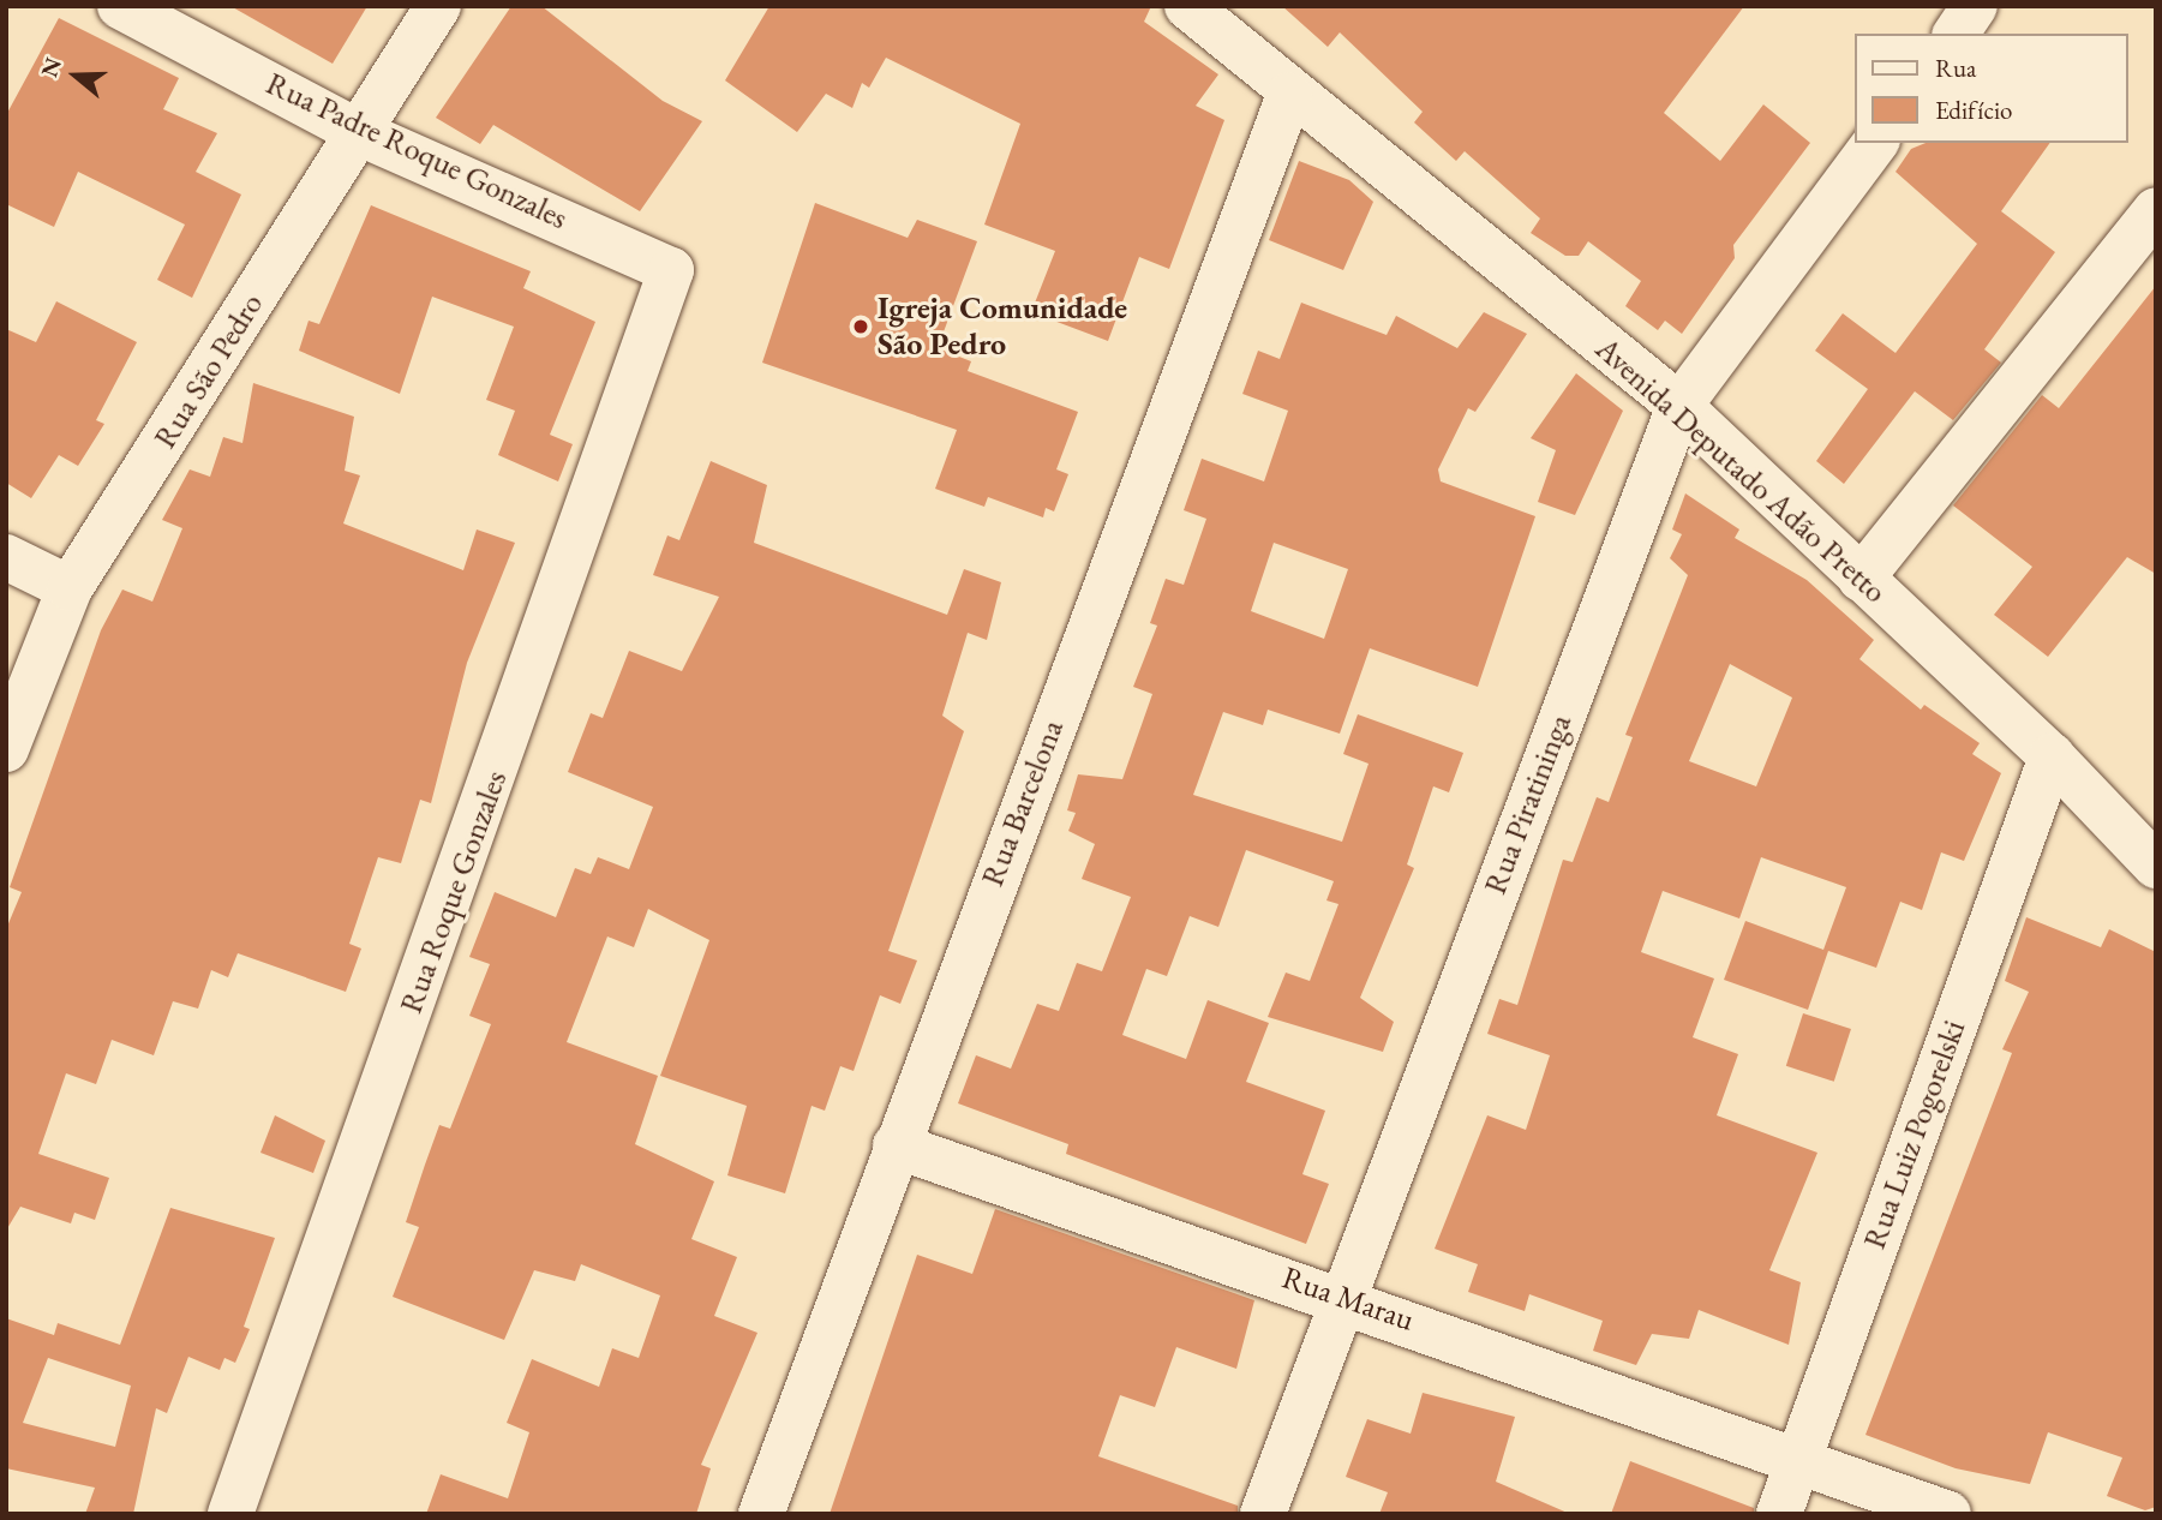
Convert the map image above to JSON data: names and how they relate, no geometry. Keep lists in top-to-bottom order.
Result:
{
  "streets": {
    "street": [
      "Rua Padre Roque Gonzales",
      "Rua São Pedro",
      "Avenida Deputado Adão Pretto",
      "Rua Barcelona",
      "Rua Piratininga",
      "Rua Roque Gonzales",
      "Rua Luiz Pogorelski",
      "Rua Marau"
    ]
  },
  "crossings": [
    ["Rua Padre Roque Gonzales", "Rua São Pedro"],
    ["Rua Padre Roque Gonzales", "Rua Roque Gonzales"],
    ["Avenida Deputado Adão Pretto", "Rua Barcelona"],
    ["Avenida Deputado Adão Pretto", "Rua Piratininga"],
    ["Avenida Deputado Adão Pretto", "Rua Luiz Pogorelski"],
    ["Rua Barcelona", "Rua Marau"],
    ["Rua Piratininga", "Rua Marau"],
    ["Rua Luiz Pogorelski", "Rua Marau"]
  ],
  "places": ["Igreja Comunidade São Pedro"],
  "legend": ["Rua", "Edifício"],
  "north": "left"
}
